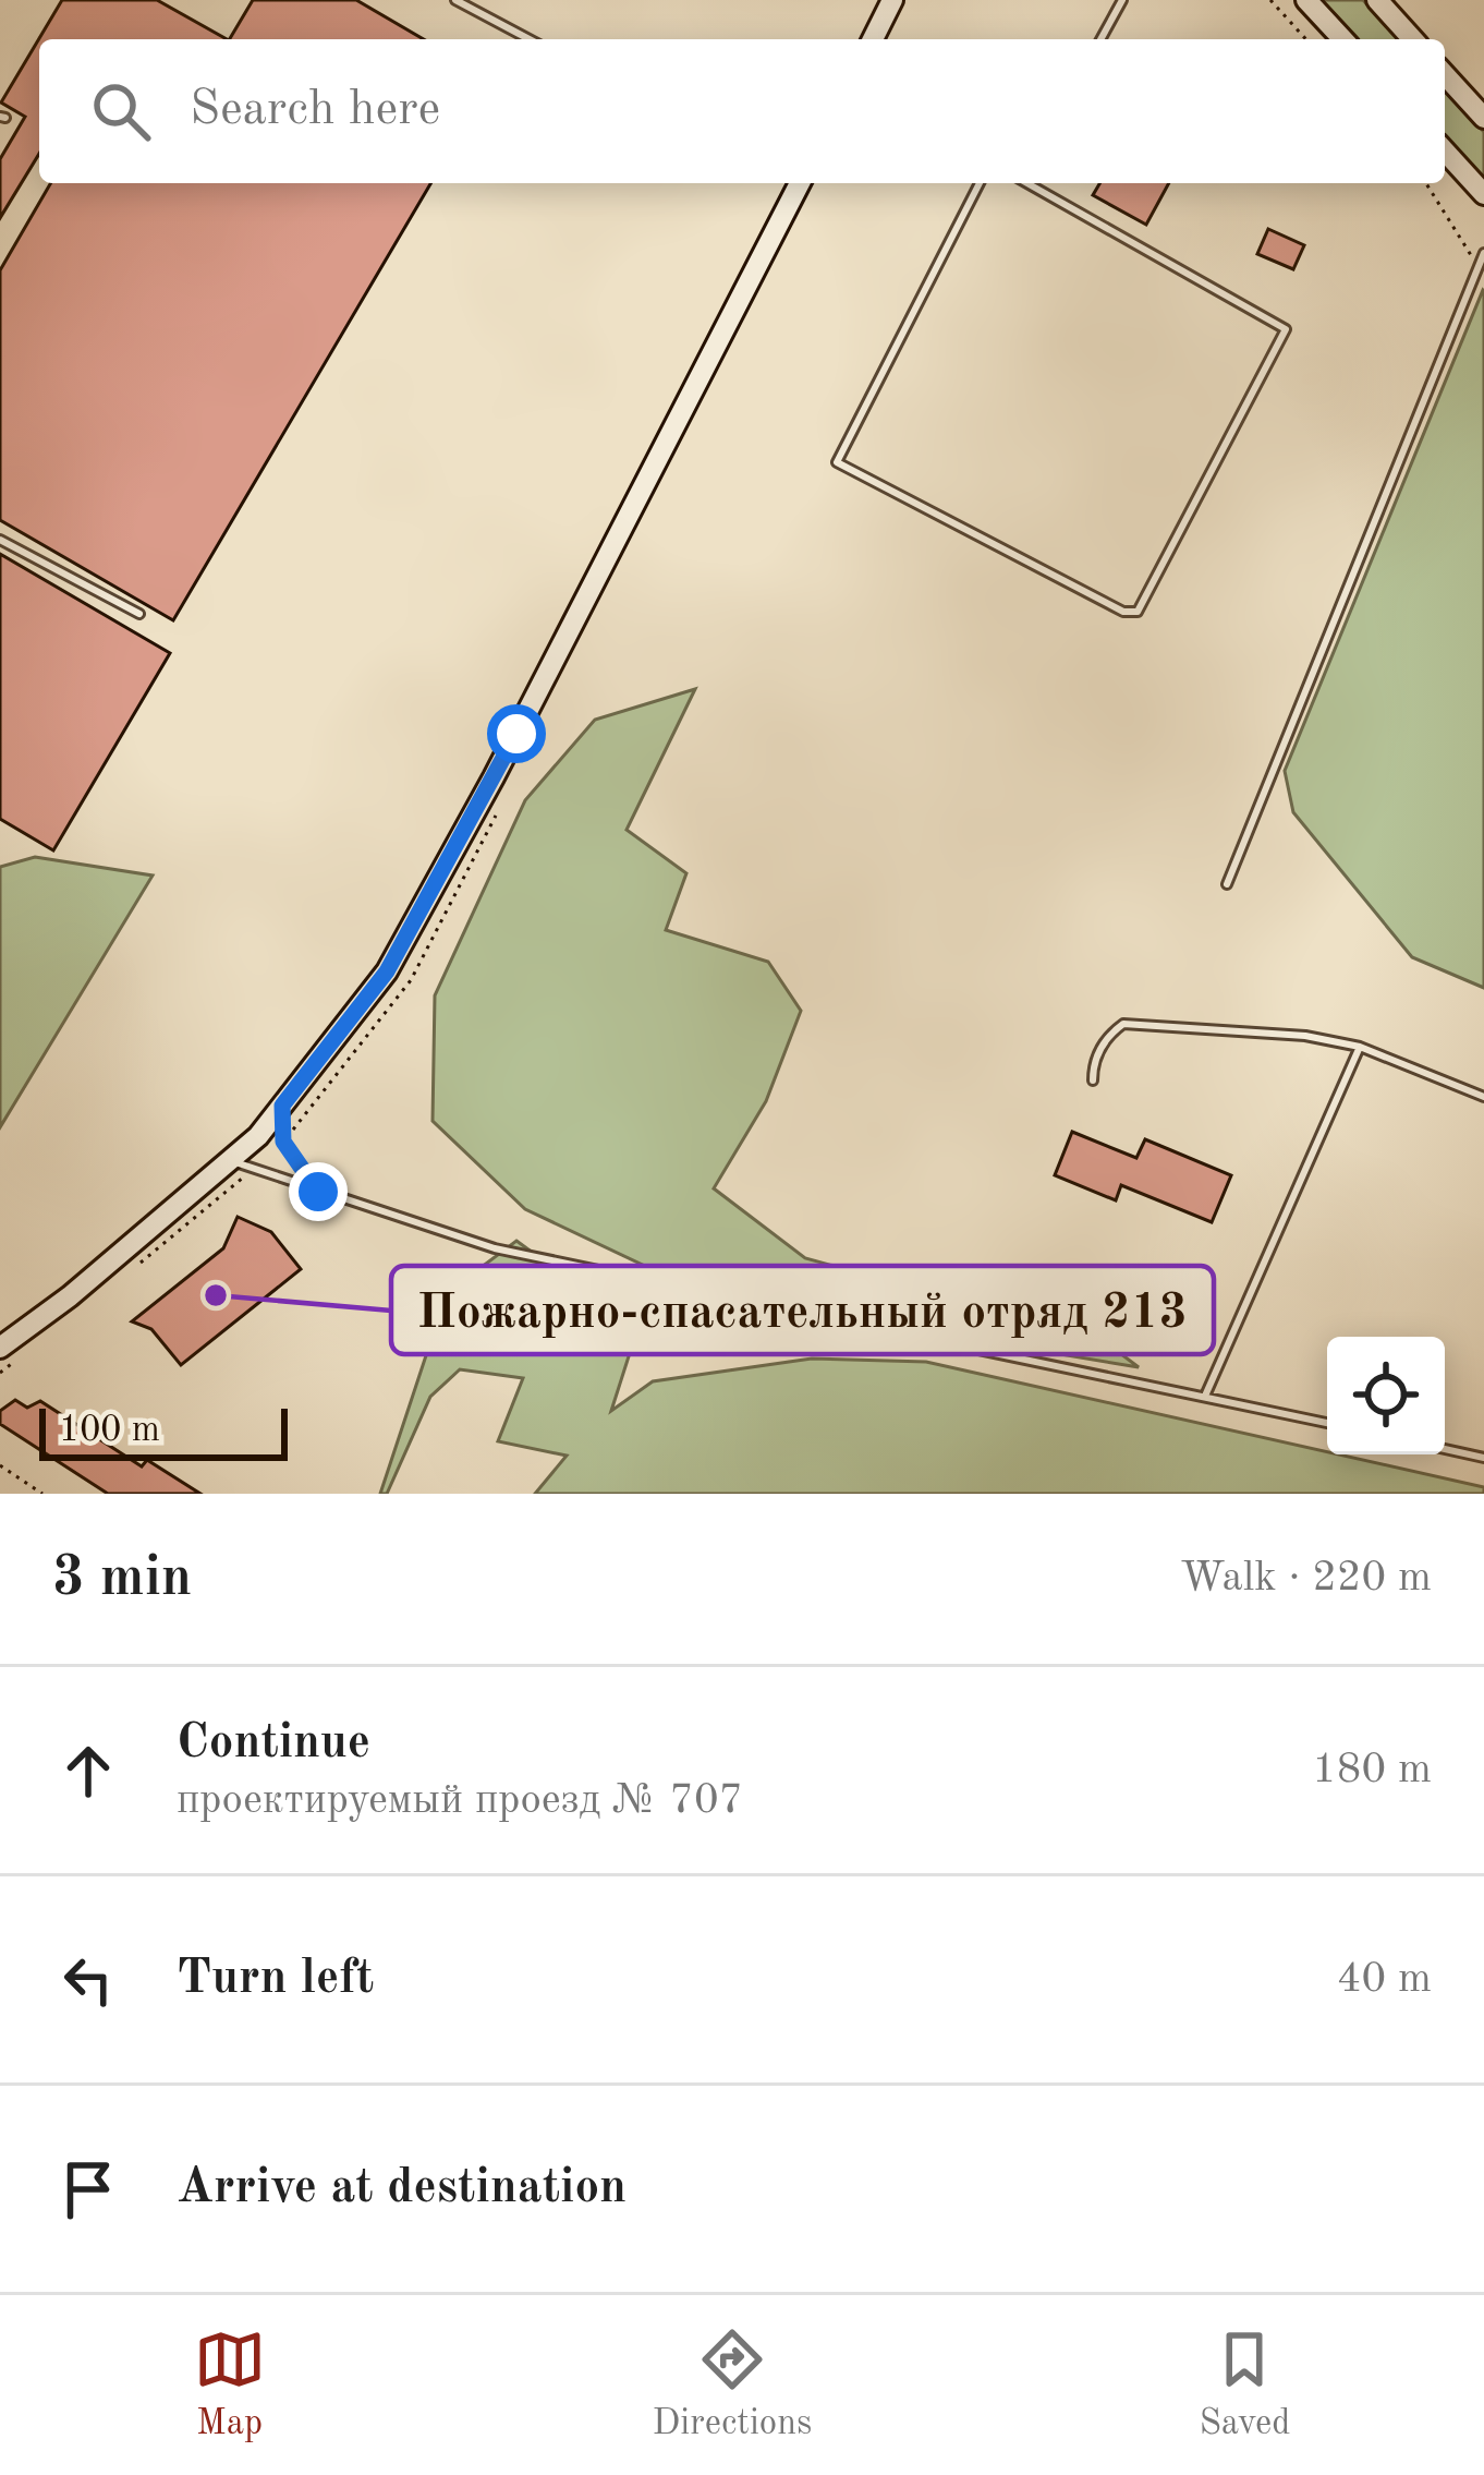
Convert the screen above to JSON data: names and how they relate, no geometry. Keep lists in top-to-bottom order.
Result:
{
  "places": ["Пожарно-спасательный отряд 213"],
  "scale_bar": "100 m",
  "page": {
    "search": "Search here",
    "scale": "100 m",
    "heading": ["3 min", "Walk · 220 m"],
    "list": [
      ["Continue", "проектируемый проезд № 707", "180 m"],
      ["Turn left", "40 m"],
      "Arrive at destination"
    ],
    "nav": ["Map", "Directions", "Saved"]
  }
}
